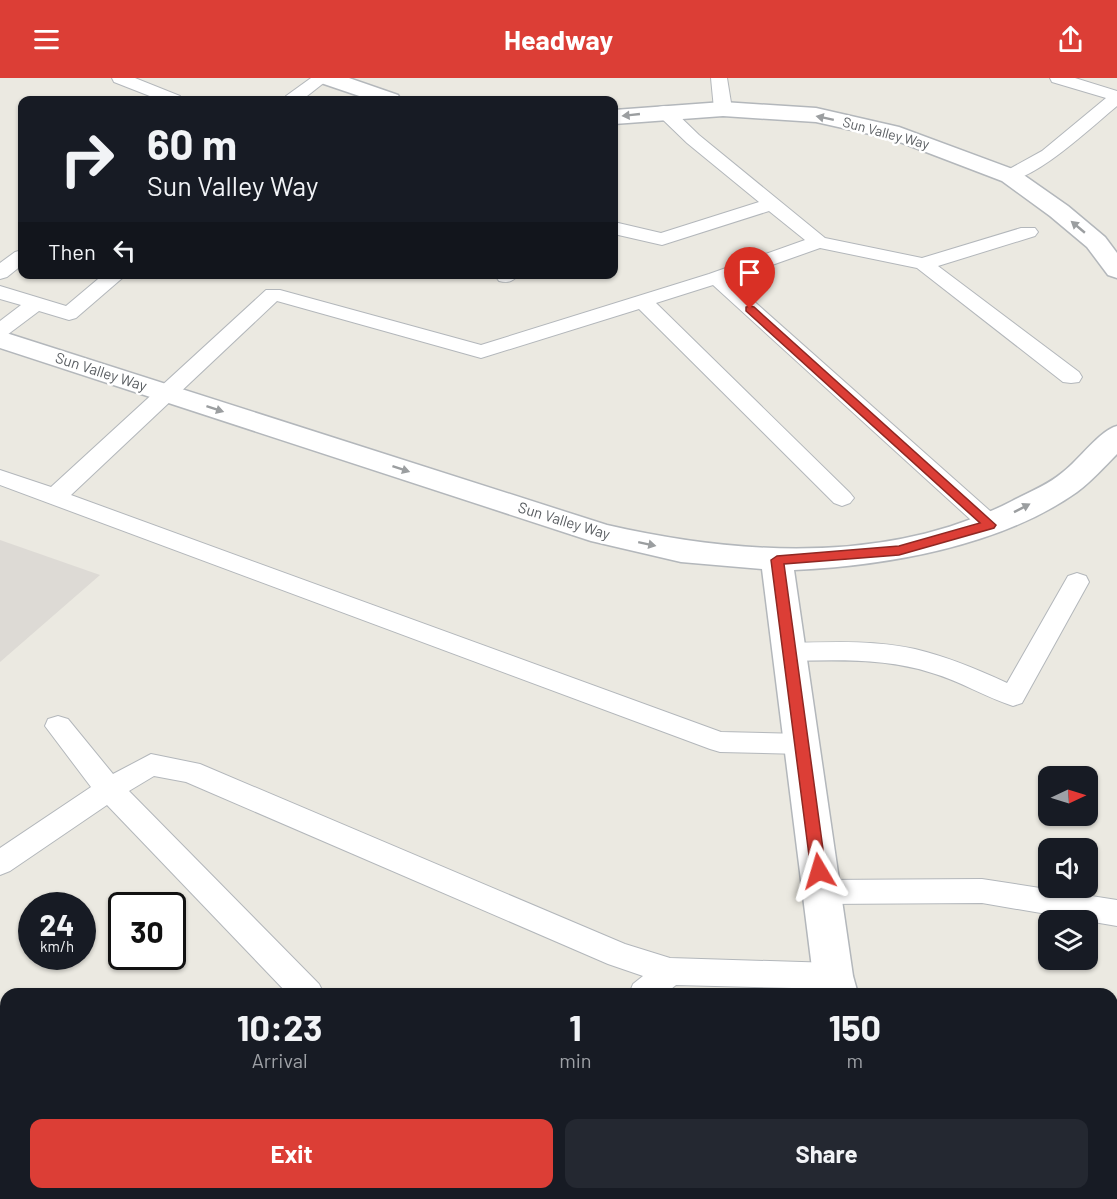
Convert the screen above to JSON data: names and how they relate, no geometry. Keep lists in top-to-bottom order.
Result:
{
  "streets": {
    "street": ["Sun Valley Way"]
  },
  "north": "right",
  "page": {
    "header": "Headway",
    "turn": ["60 m", "Sun Valley Way"],
    "then": "Then",
    "speed": "24 km/h",
    "limit": "30",
    "eta": [
      "10:23",
      "Arrival",
      "1",
      "min",
      "150",
      "m"
    ],
    "buttons": ["Exit", "Share"]
  }
}
